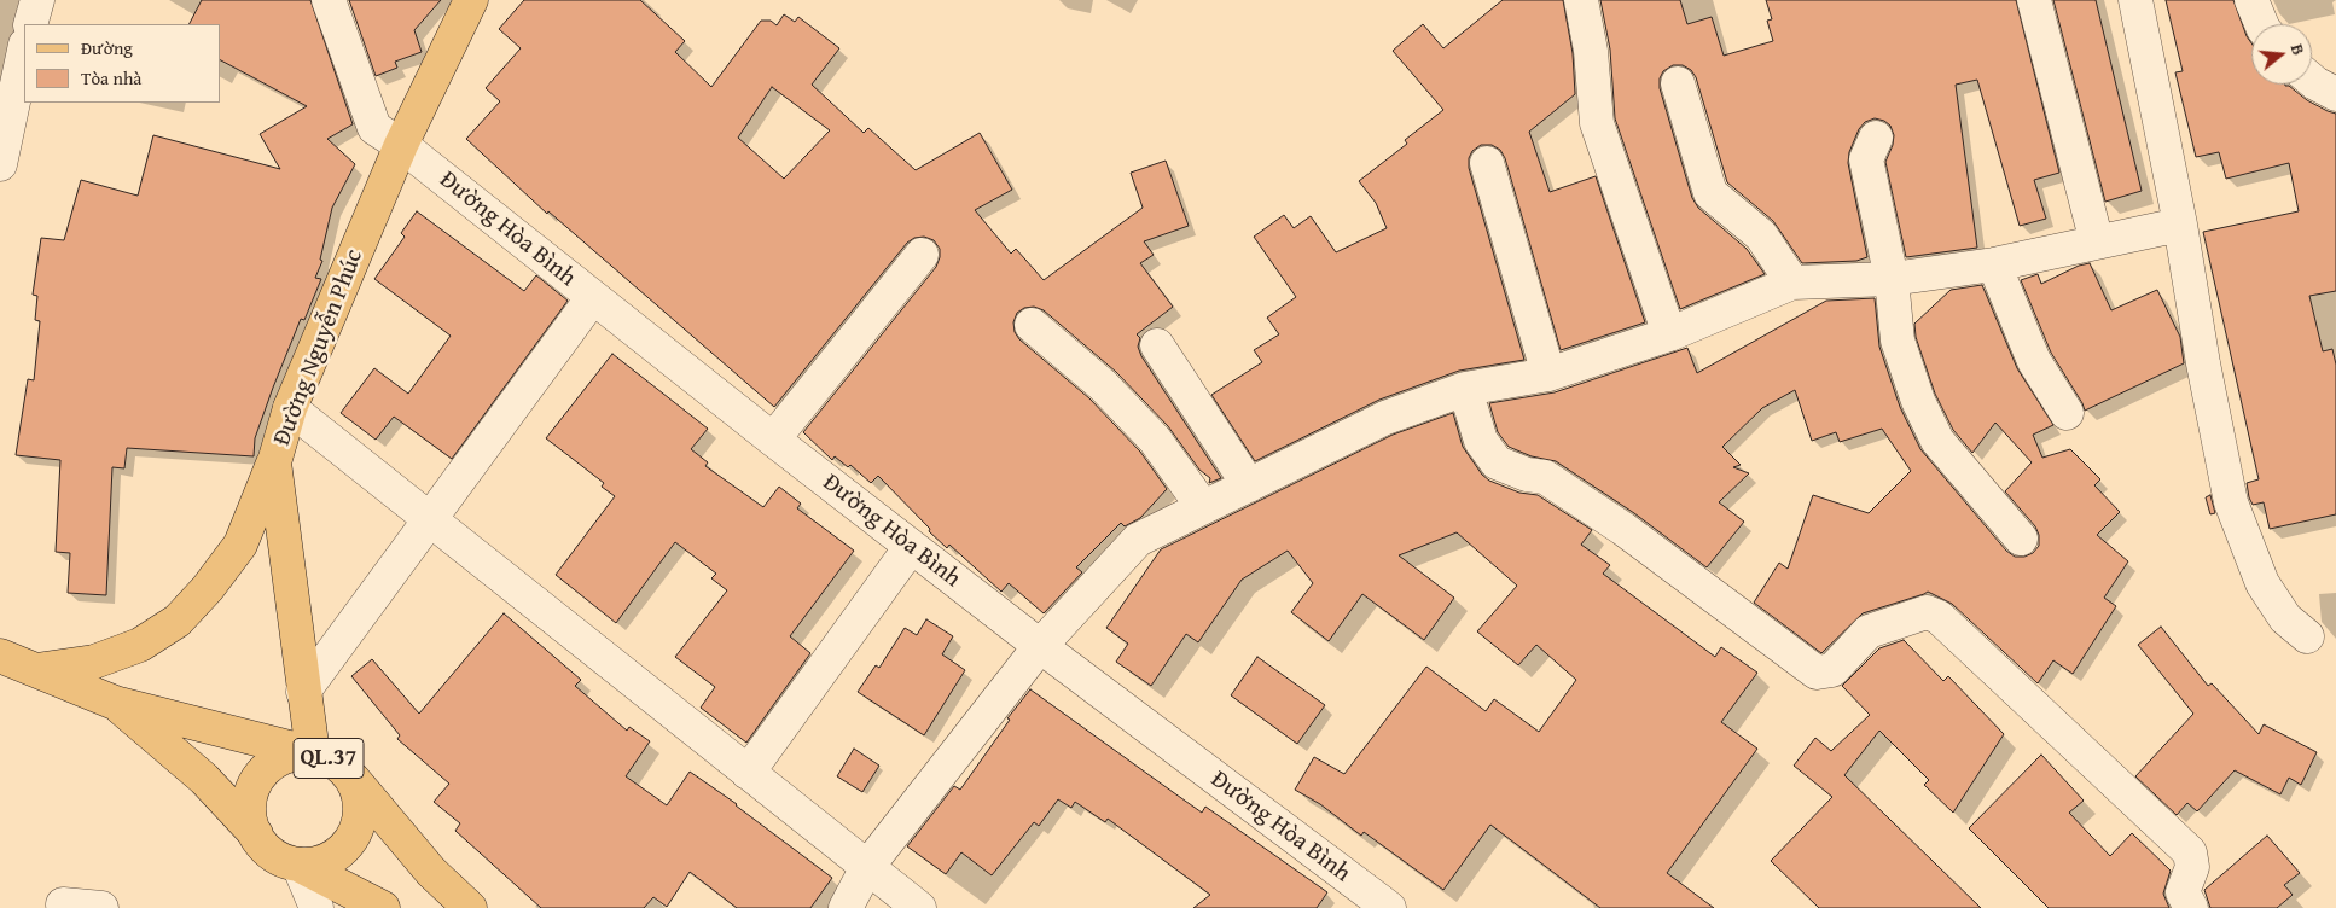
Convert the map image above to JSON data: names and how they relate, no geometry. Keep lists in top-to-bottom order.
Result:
{
  "streets": {
    "main road": ["Đường Nguyễn Phúc", "QL.37"],
    "street": ["Đường Hòa Bình"]
  },
  "crossings": [
    ["Đường Hòa Bình", "Đường Nguyễn Phúc"],
    ["Đường Nguyễn Phúc", "QL.37"]
  ],
  "legend": ["Đường", "Tòa nhà"],
  "north": "right"
}
